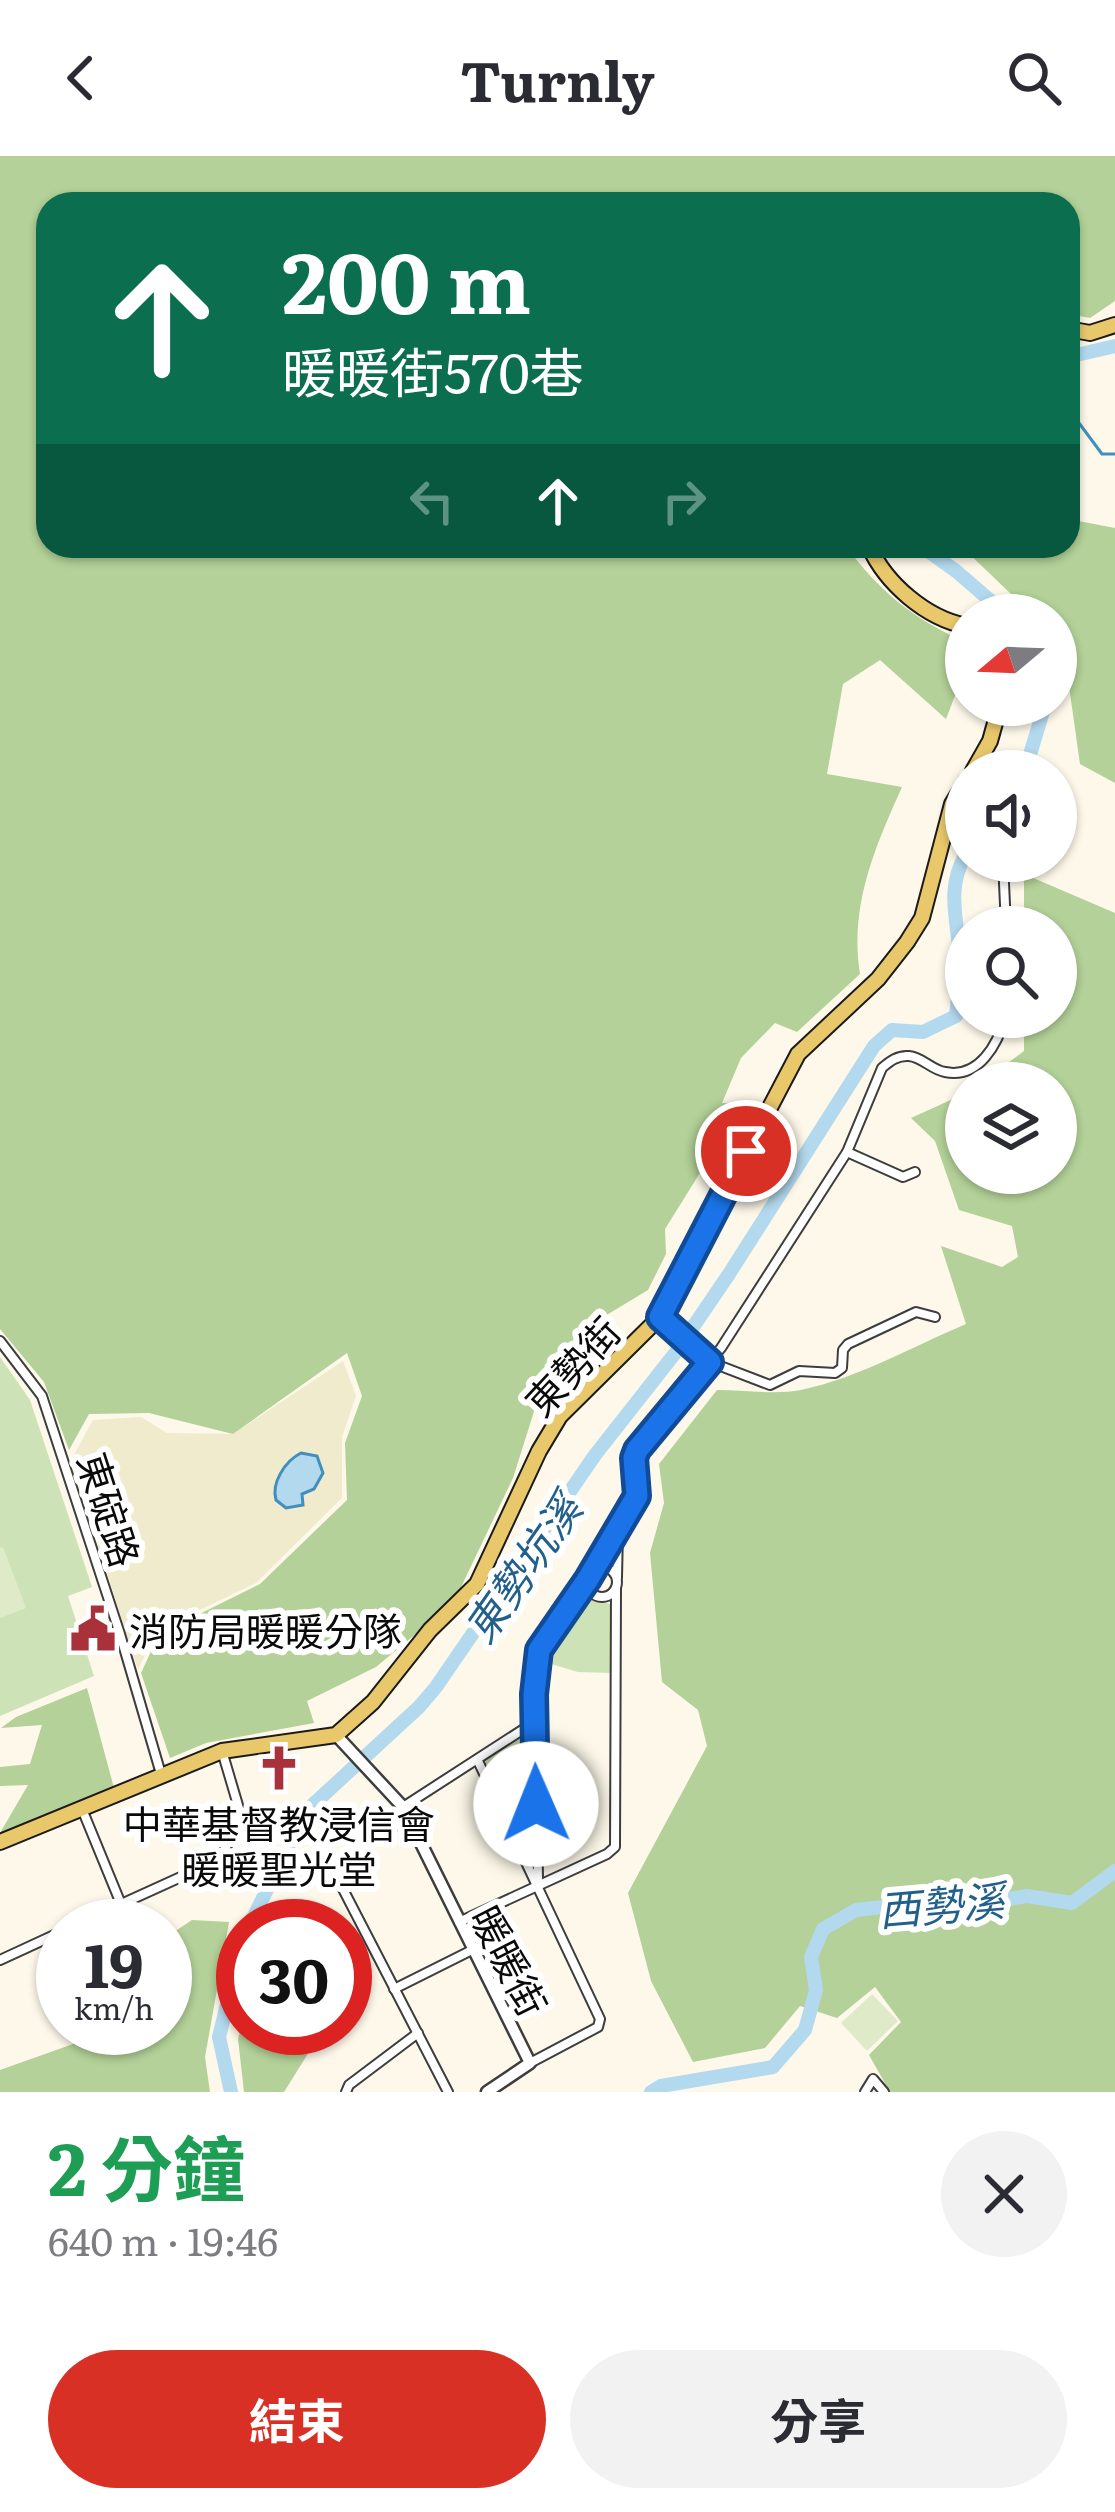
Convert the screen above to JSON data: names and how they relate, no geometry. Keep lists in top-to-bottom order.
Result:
{
  "streets": {
    "main road": ["東勢街"],
    "street": ["東碇路", "暖暖街"]
  },
  "crossings": [
    ["東勢街", "暖暖街"]
  ],
  "water": ["東勢坑溪", "西勢溪"],
  "places": {
    "public building": ["消防局暖暖分隊"],
    "church": ["中華基督教浸信會 暖暖聖光堂"]
  },
  "north": "left",
  "page": {
    "header": "Turnly",
    "turn": ["200 m", "暖暖街570巷"],
    "speed": "19 km/h",
    "limit": "30",
    "heading": ["2 分鐘", "640 m · 19:46"],
    "buttons": ["結束", "分享"]
  }
}
